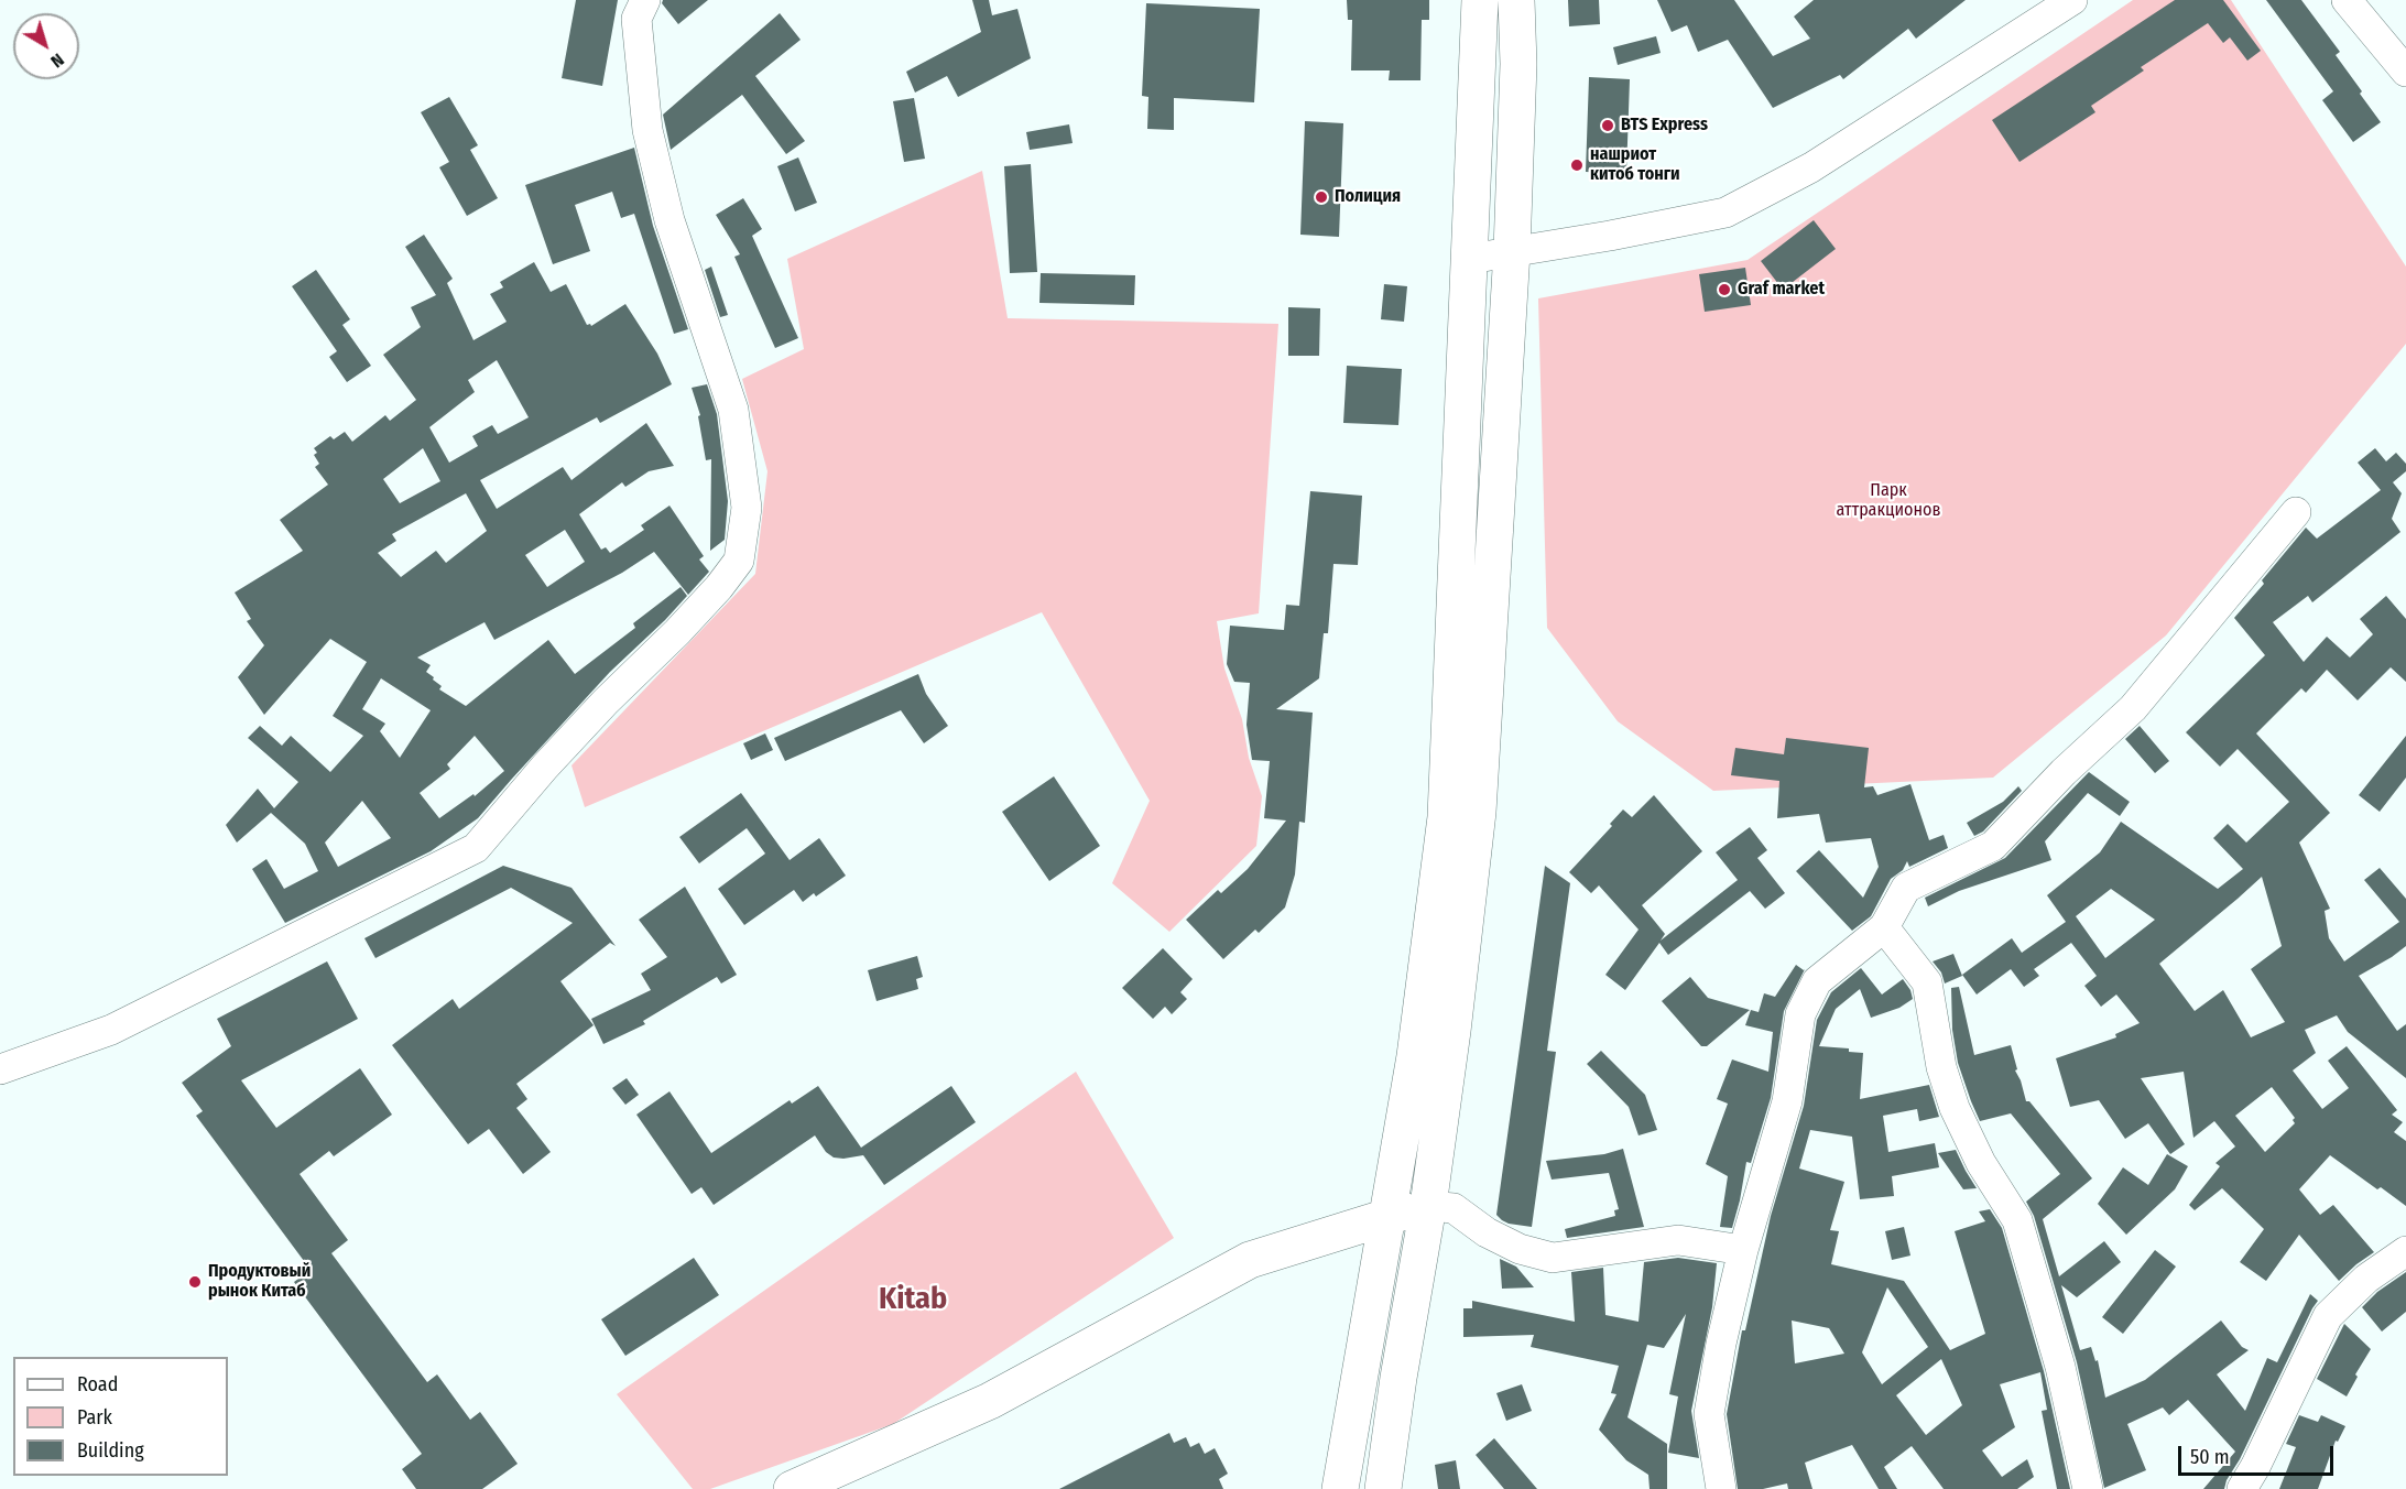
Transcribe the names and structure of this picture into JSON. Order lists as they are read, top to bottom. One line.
{"districts":["Kitab"],"parks":["Парк аттракционов"],"places":["BTS Express","нашриот китоб тонги","Полиция","Graf market","Продуктовый рынок Китаб"],"legend":["Road","Park","Building"],"scale_bar":"50 m","north":"bottom right"}
